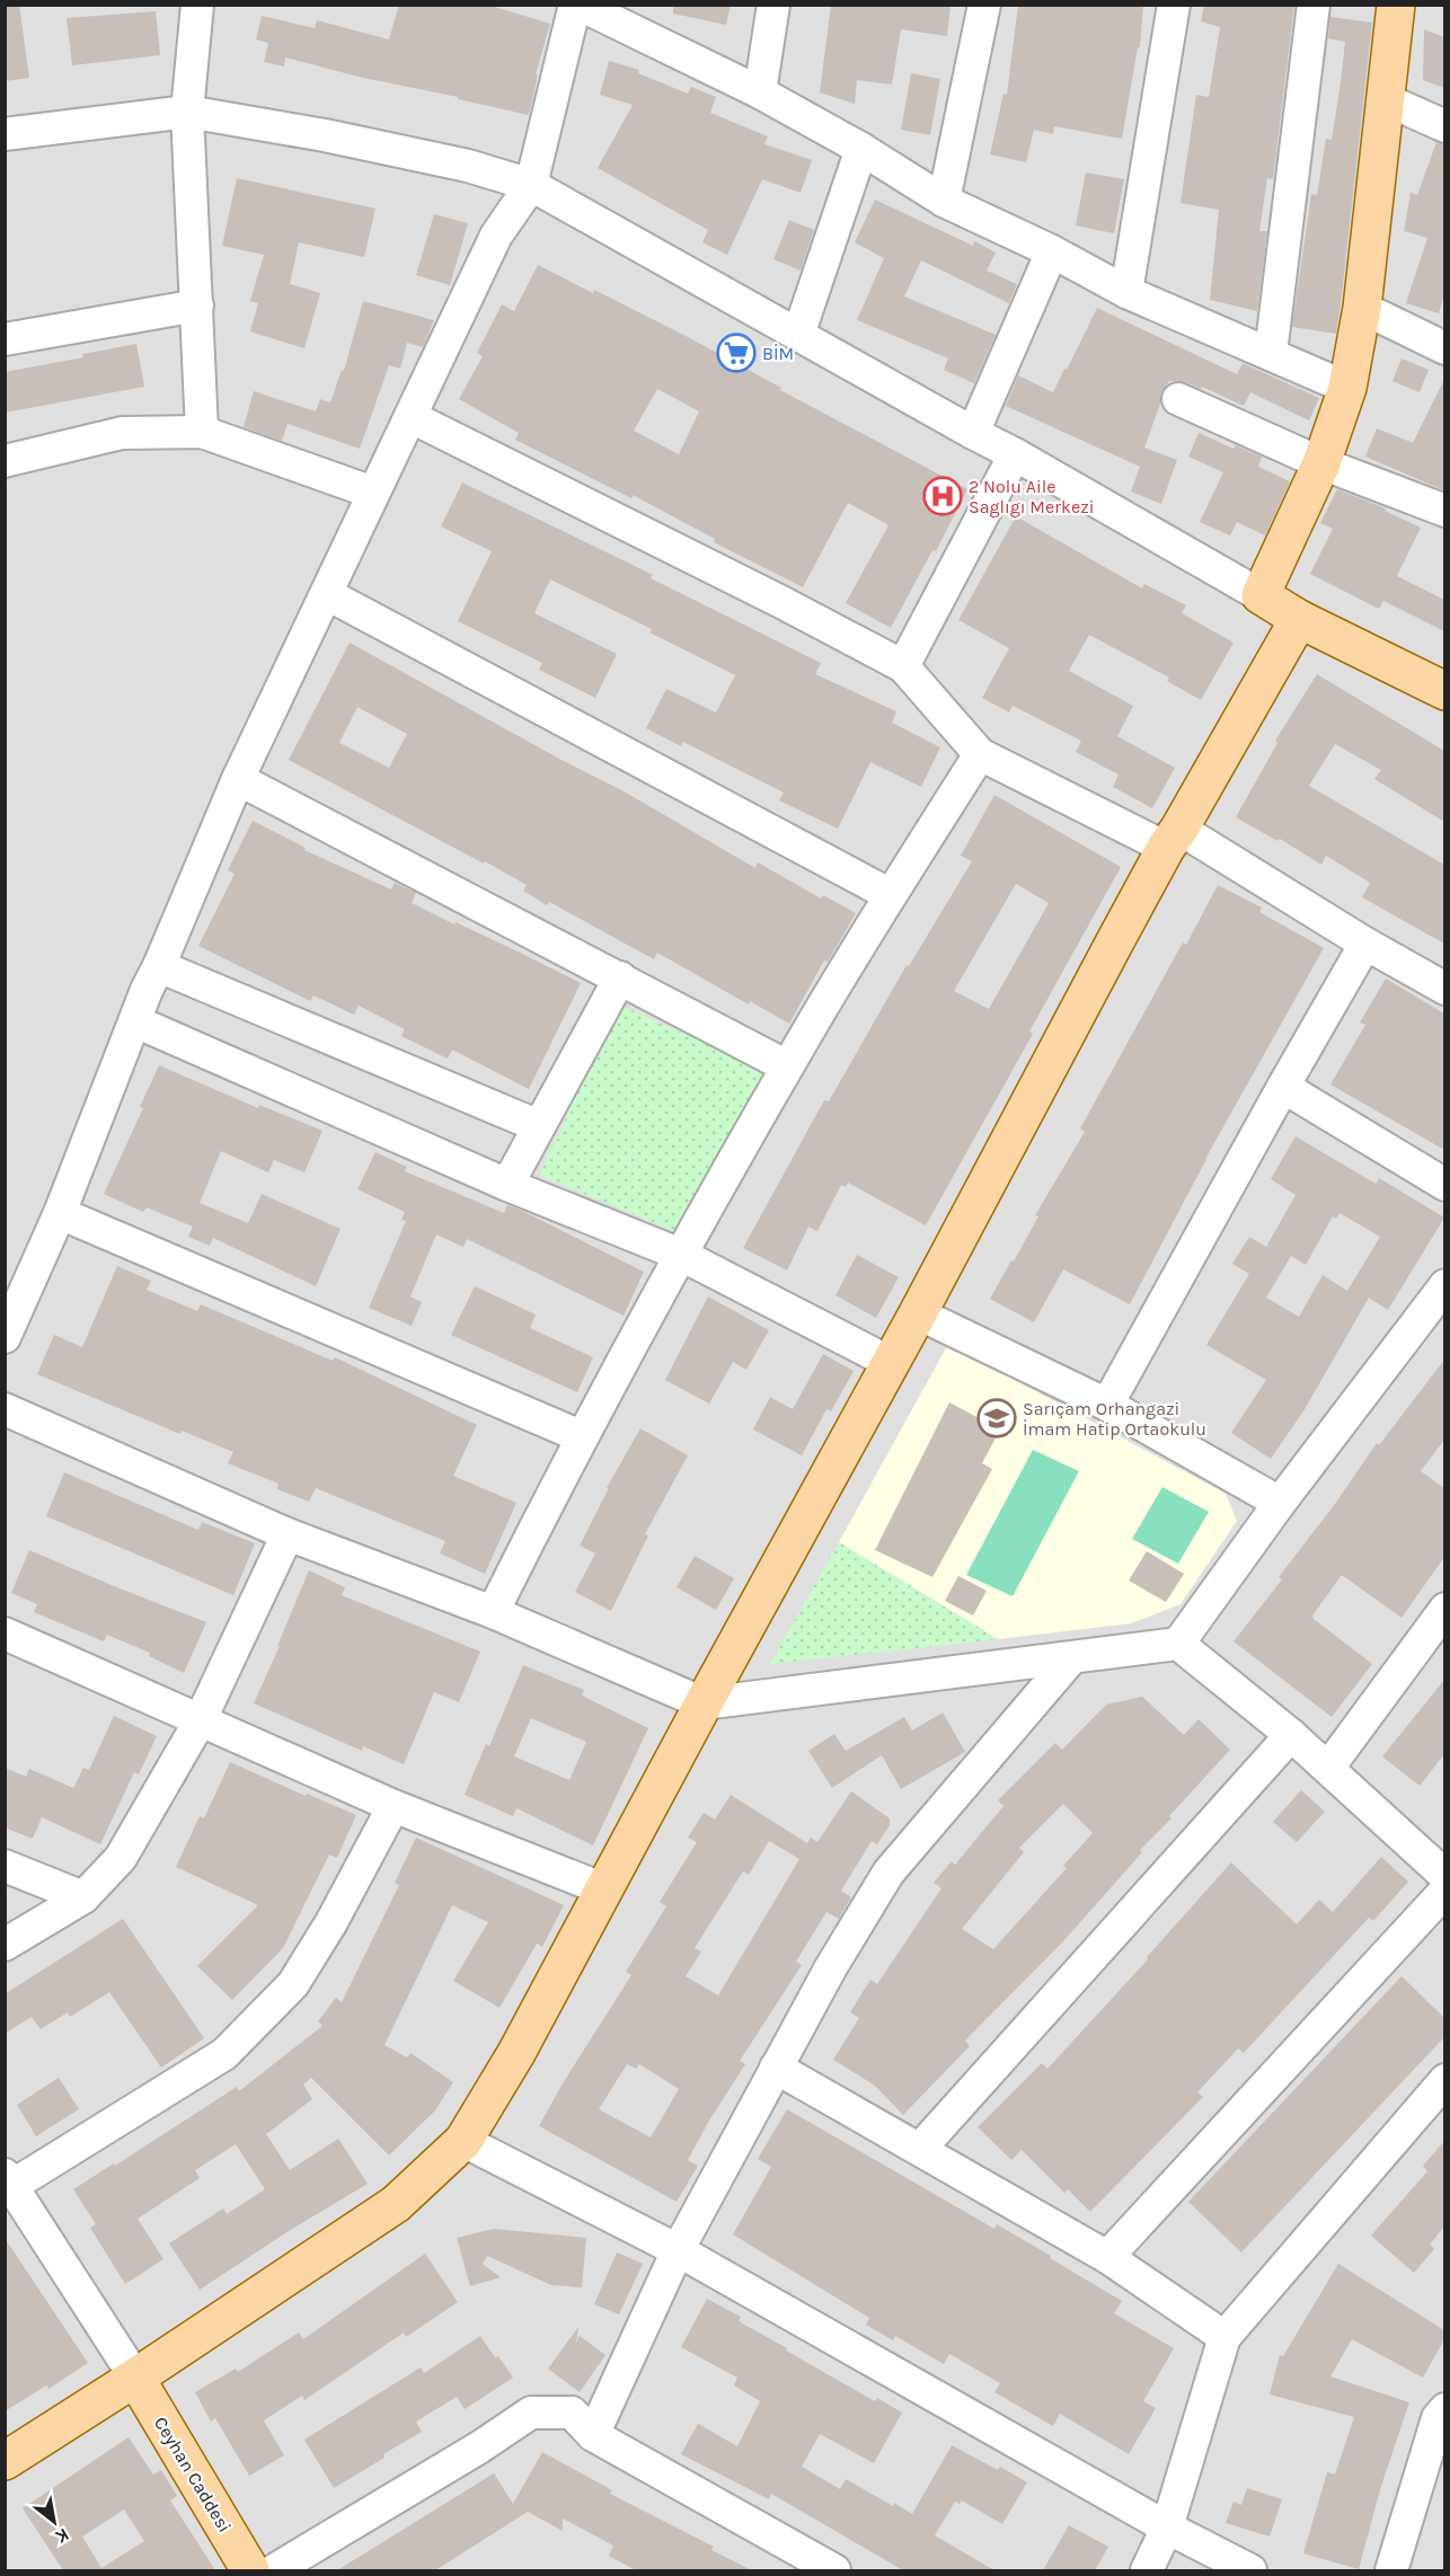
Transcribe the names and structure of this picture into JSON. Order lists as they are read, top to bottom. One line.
{"streets":{"main road":["Ceyhan Caddesi"]},"places":{"supermarket":["BİM"],"hospital":["2 Nolu Aile Saglıgı Merkezi"],"school or university":["Sarıçam Orhangazi İmam Hatip Ortaokulu"]},"north":"bottom right"}
